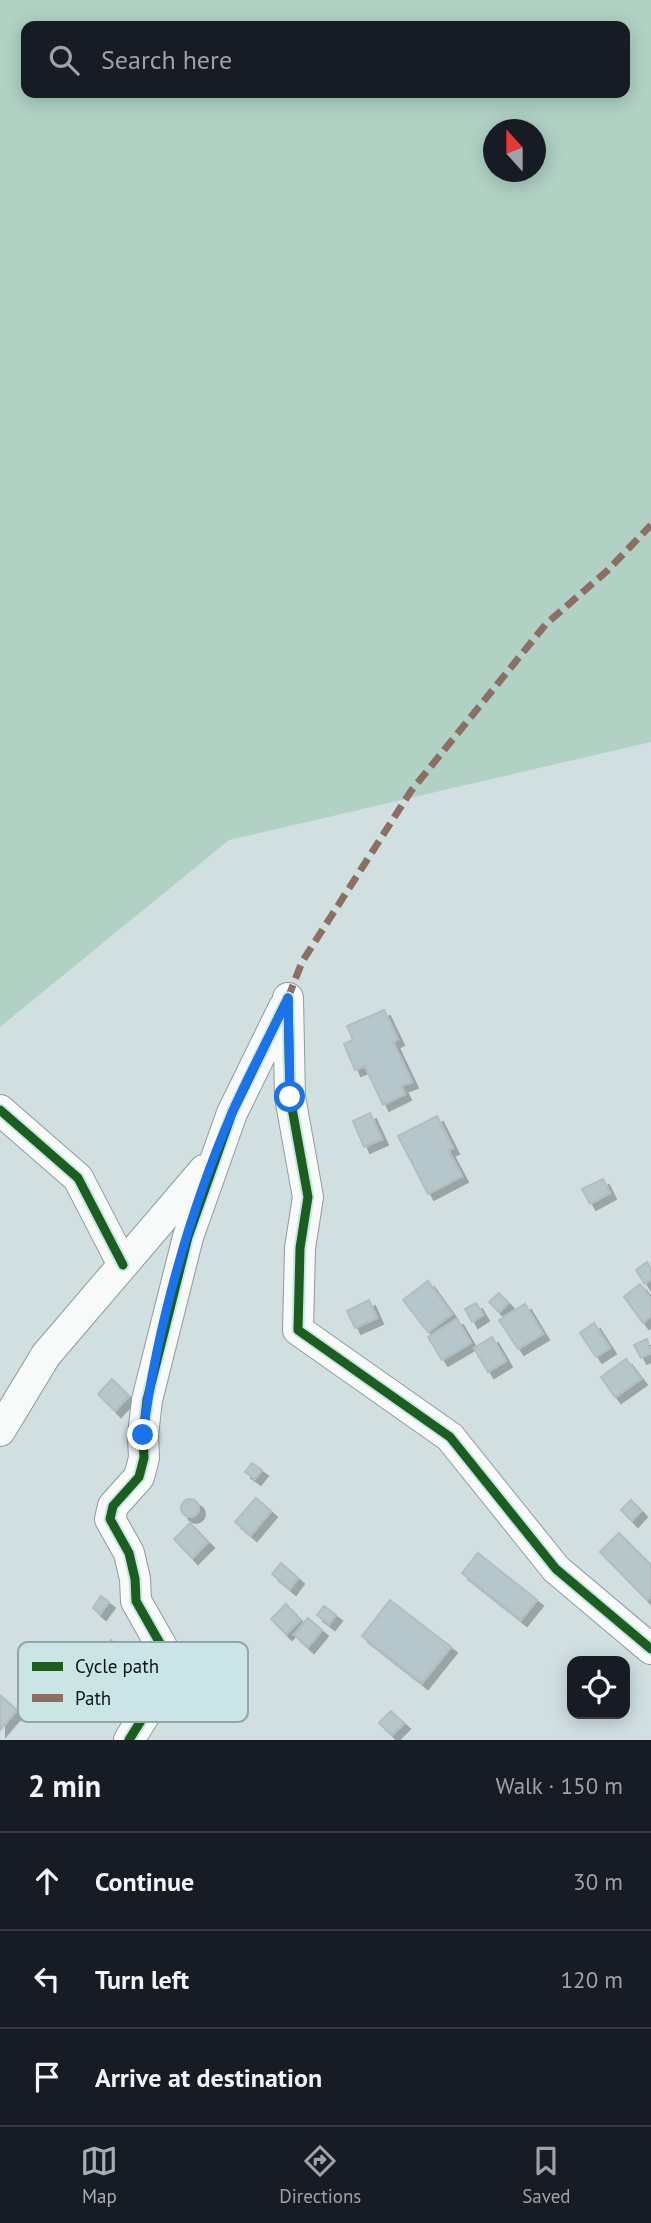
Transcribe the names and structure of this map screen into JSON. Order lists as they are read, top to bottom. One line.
{"legend":["Cycle path","Path"],"north":"top","page":{"search":"Search here","heading":["2 min","Walk · 150 m"],"list":[["Continue","30 m"],["Turn left","120 m"],"Arrive at destination"],"nav":["Map","Directions","Saved"]}}
